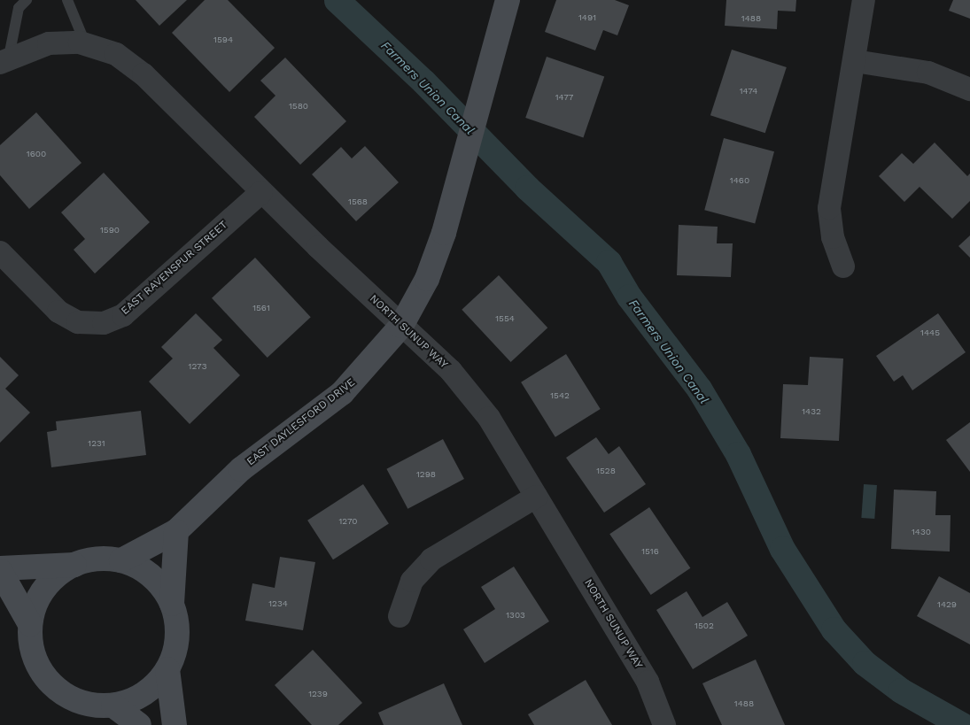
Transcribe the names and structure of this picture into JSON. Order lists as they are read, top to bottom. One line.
{"streets":{"street":["EAST RAVENSPUR STREET","NORTH SUNUP WAY","EAST DAYLESFORD DRIVE"]},"crossings":[["EAST RAVENSPUR STREET","NORTH SUNUP WAY"],["NORTH SUNUP WAY","EAST DAYLESFORD DRIVE"]],"water":["Farmers Union Canal"],"house_numbers":["1491","1488","1594","1474","1477","1580","1600","1460","1568","1590","1561","1554","1445","1273","1542","1432","1231","1528","1298","1270","1430","1516","1234","1429","1303","1502","1239","1488"]}
